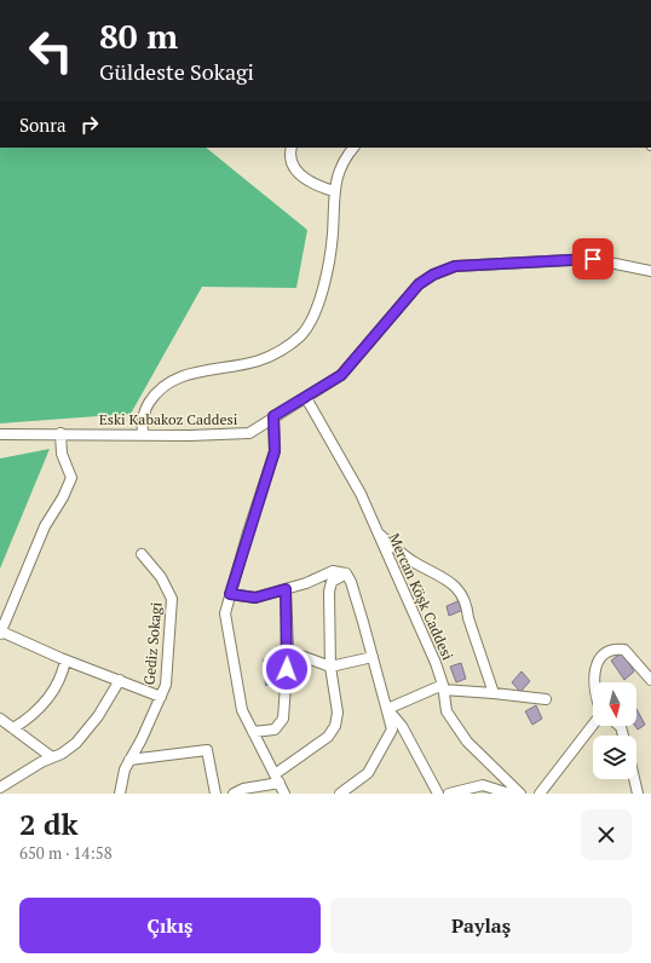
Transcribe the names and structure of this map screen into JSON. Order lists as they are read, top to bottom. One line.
{"streets":{"street":["Eski Kabakoz Caddesi","Mercan Köşk Caddesi","Gediz Sokagi"]},"crossings":[["Eski Kabakoz Caddesi","Mercan Köşk Caddesi"]],"north":"bottom","page":{"turn":["80 m","Güldeste Sokagi"],"then":"Sonra","heading":["2 dk","650 m · 14:58"],"buttons":["Çıkış","Paylaş"]}}
